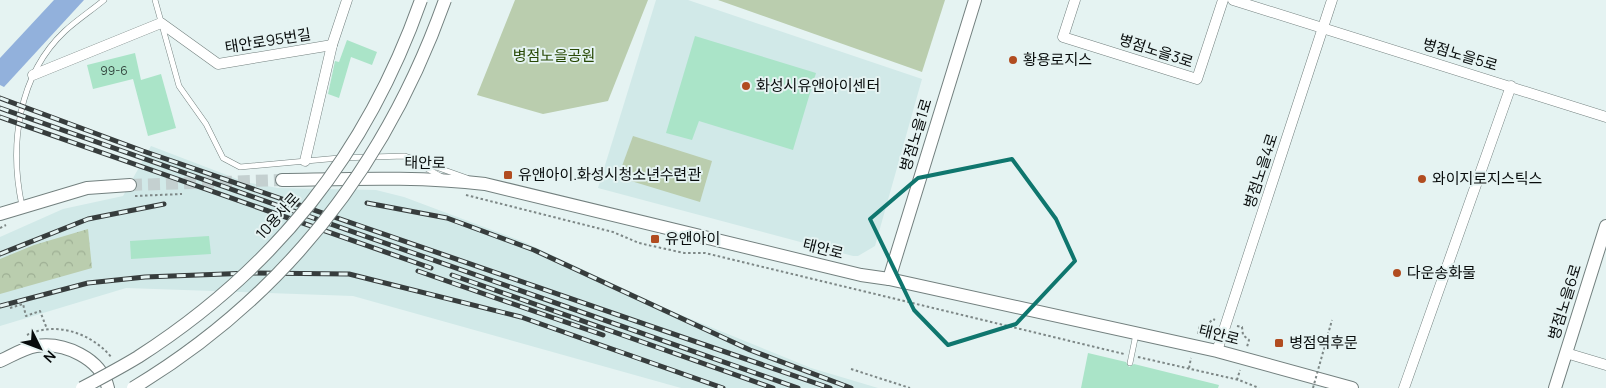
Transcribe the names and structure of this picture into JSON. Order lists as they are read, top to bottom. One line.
{"streets":{"street":["태안로95번길","병점노을3로","병점노을5로","병점노을1로","태안로","병점노을4로","10용사로","병점노을6로"]},"crossings":[["병점노을5로","병점노을4로"],["병점노을1로","태안로"],["태안로","병점노을4로"]],"parks":["병점노을공원"],"places":{"other":["황용로지스","화성시유앤아이센터","와이지로지스틱스","다운송화물"],"transit":["유앤아이.화성시청소년수련관","유앤아이","병점역후문"]},"house_numbers":["99-6"],"north":"bottom right"}
